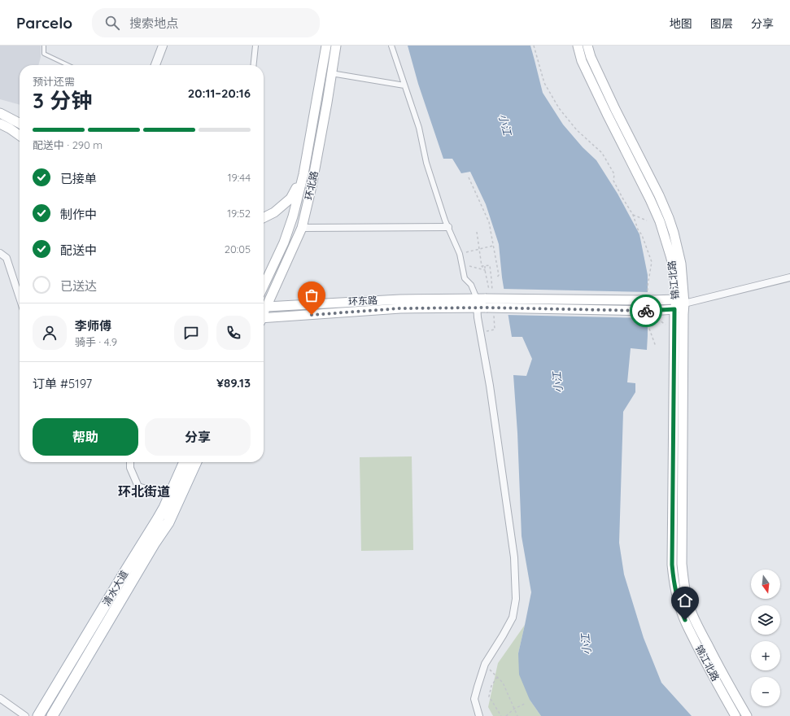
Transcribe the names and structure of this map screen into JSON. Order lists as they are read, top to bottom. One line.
{"streets":{"main road":["环北路","锦江北路","环东路","清水大道"]},"crossings":[["锦江北路","环东路"]],"districts":["环北街道"],"water":["小江"],"north":"bottom","page":{"header":"Parcelo","search":"搜索地点","nav":["地图","图层","分享"],"heading":["3 分钟","预计还需","20:11–20:16"],"panel":["李师傅","骑手 · 4.9","订单 #5197","¥89.13"],"bar":"配送中 · 290 m","list":[["已接单","19:44"],["制作中","19:52"],["配送中","20:05"],"已送达"],"buttons":["帮助","分享"],"map_buttons":["+","−"]}}
